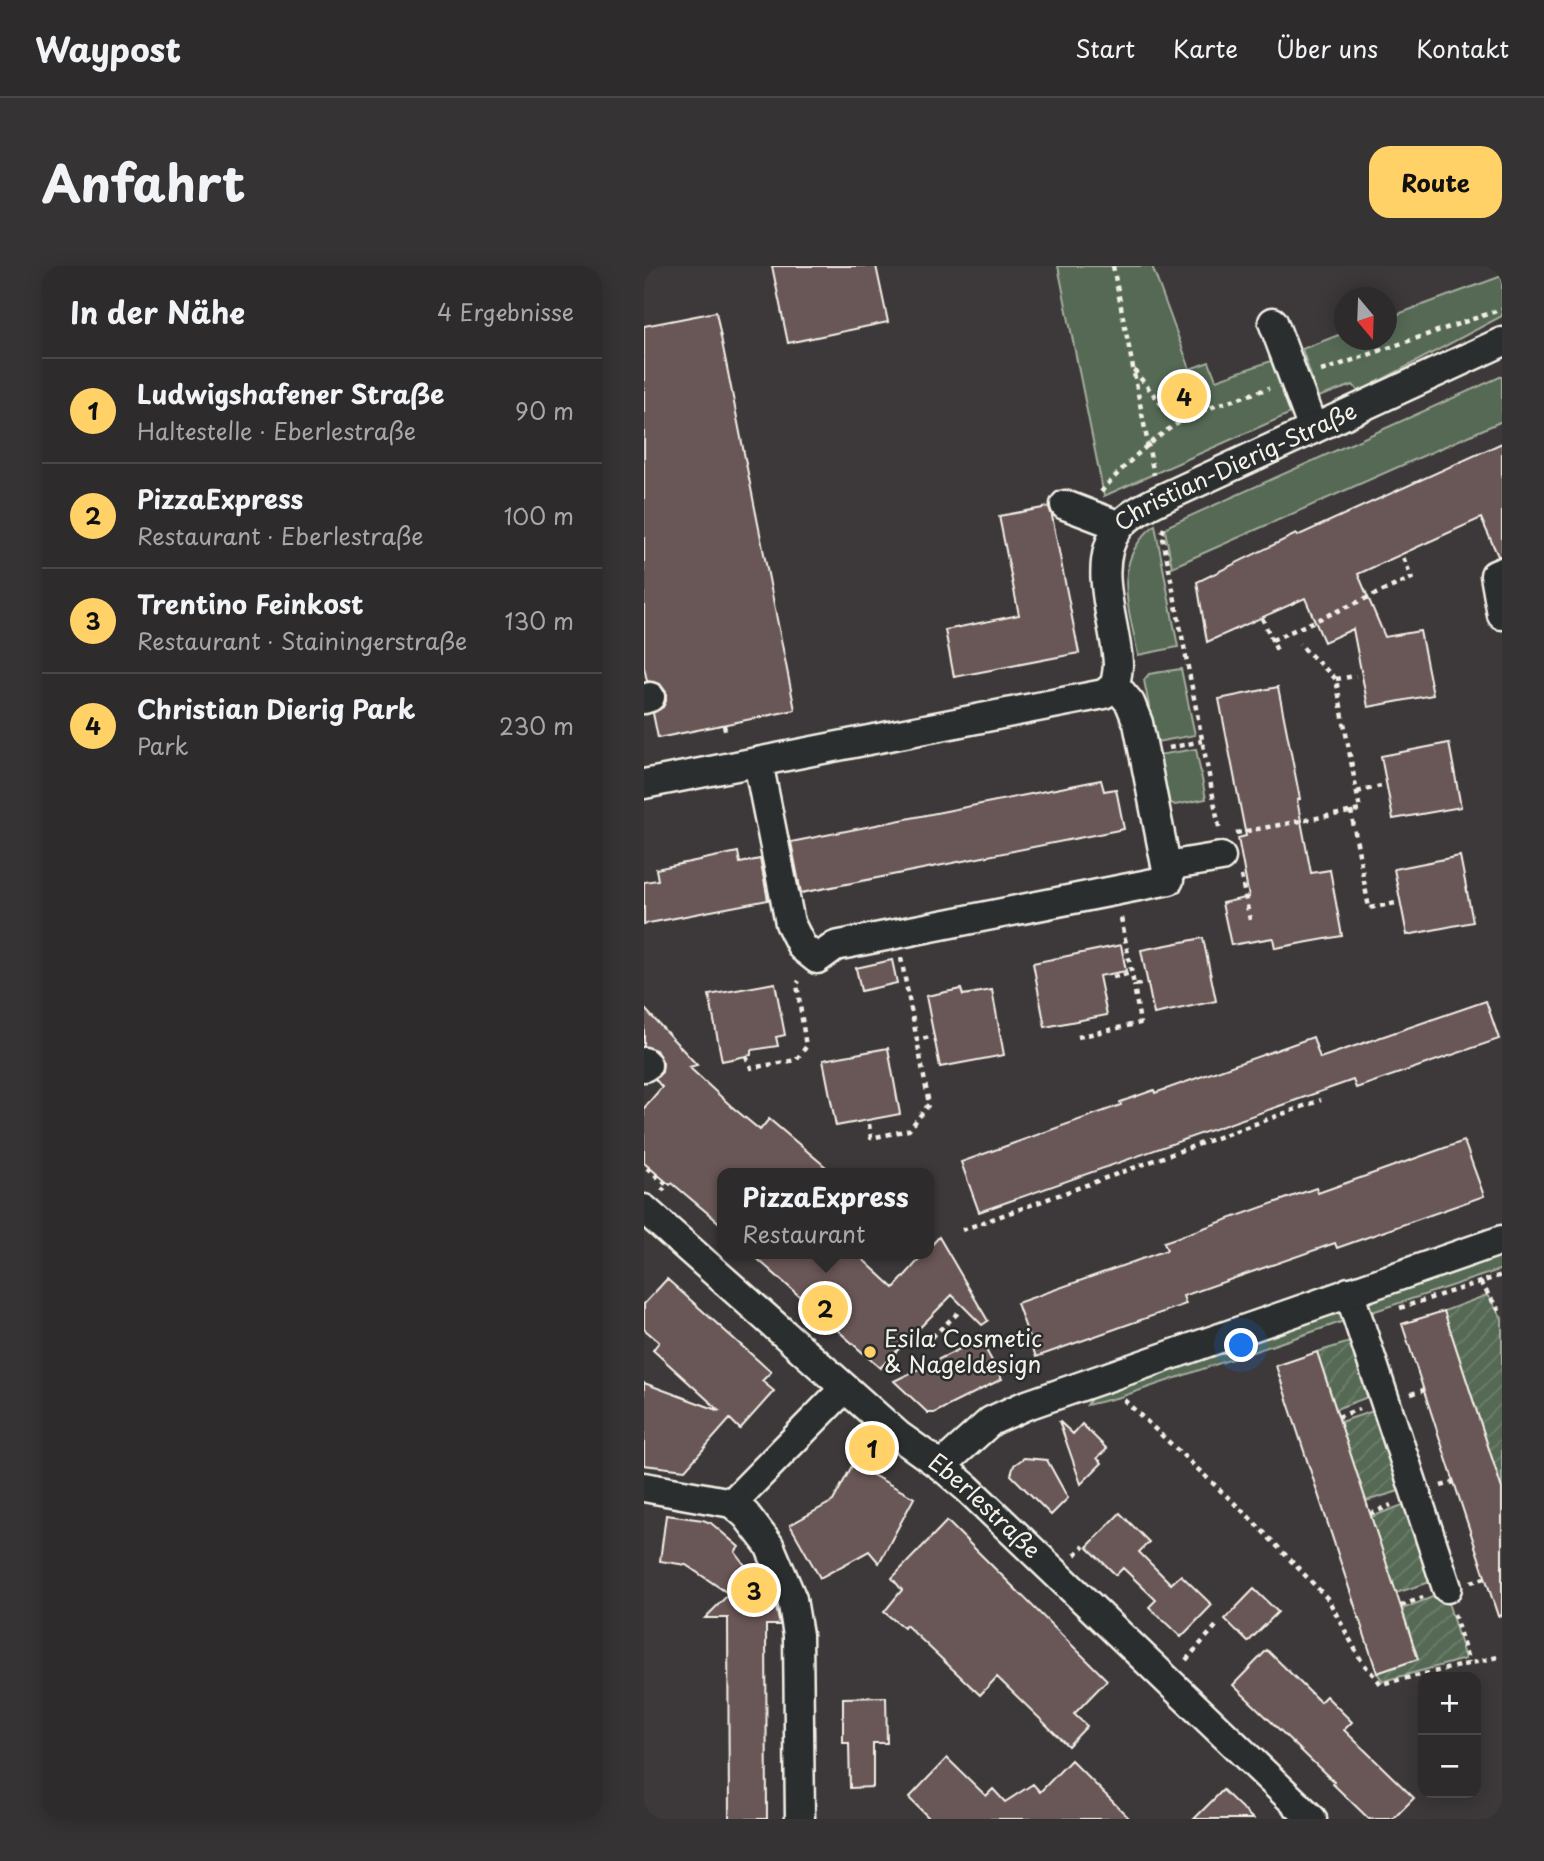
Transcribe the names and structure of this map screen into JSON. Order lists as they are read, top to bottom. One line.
{"streets":{"street":["Christian-Dierig-Straße","Eberlestraße"]},"places":["Esila Cosmetic & Nageldesign"],"north":"bottom","page":{"header":"Waypost","nav":["Start","Karte","Über uns","Kontakt"],"title":"Anfahrt","buttons":"Route","heading":["In der Nähe","4 Ergebnisse"],"list":[{"mark":"1","name":"Ludwigshafener Straße","note":"Haltestelle · Eberlestraße","value":"90 m"},{"mark":"2","name":"PizzaExpress","note":"Restaurant · Eberlestraße","value":"100 m"},{"mark":"3","name":"Trentino Feinkost","note":"Restaurant · Stainingerstraße","value":"130 m"},{"mark":"4","name":"Christian Dierig Park","note":"Park","value":"230 m"}],"pins":["4","2","1","3"],"popup":["PizzaExpress","Restaurant"],"map_buttons":["+","−"]}}
